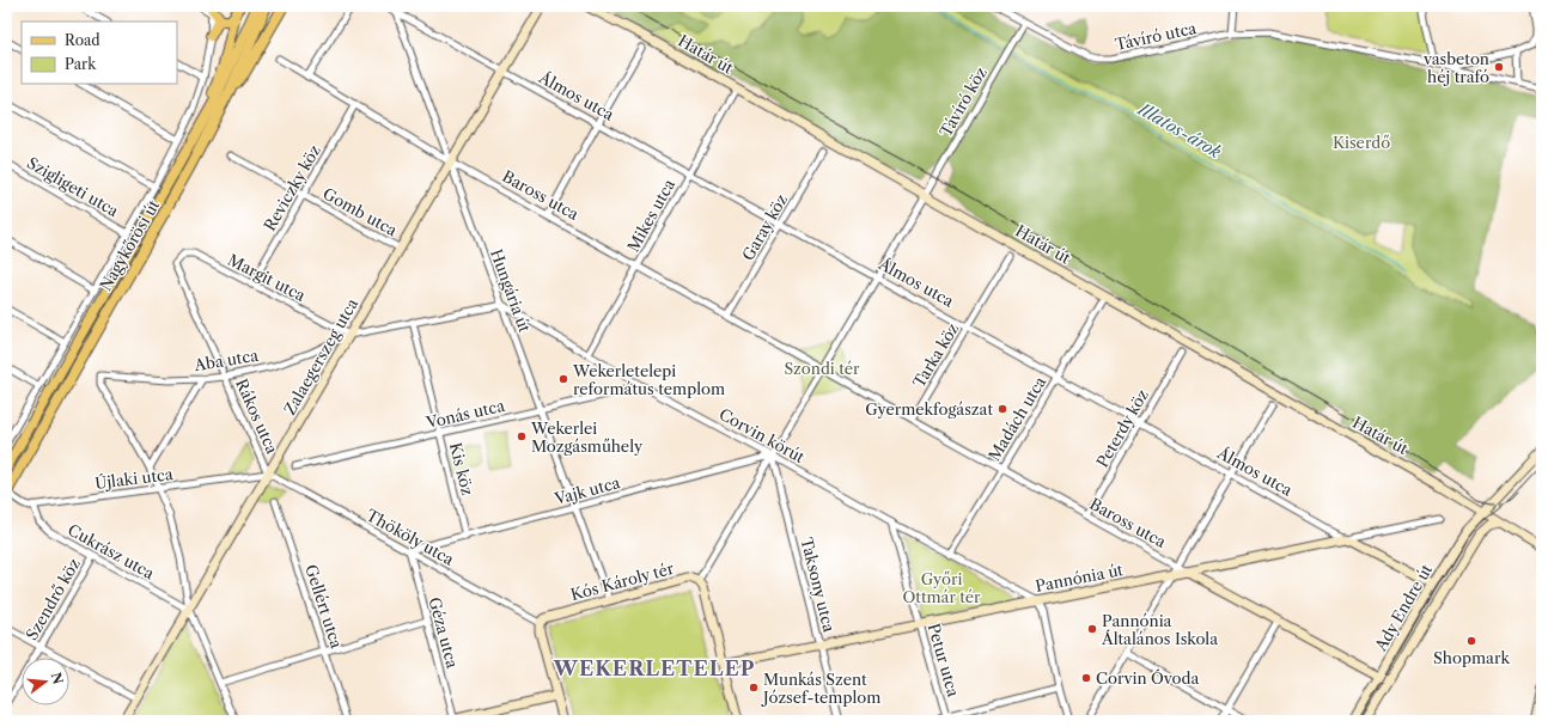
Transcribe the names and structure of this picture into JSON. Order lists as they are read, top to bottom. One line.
{"streets":{"main road":["Nagykőrösi út"],"street":["Távíró utca","Határ út","Álmos utca","Távíró köz","Szigligeti utca","Reviczky köz","Baross utca","Gomb utca","Mikes utca","Garay köz","Margit utca","Hungária út","Tarka köz","Zalaegerszeg utca","Aba utca","Vonás utca","Rákos utca","Madách utca","Peterdy köz","Corvin körút","Kis köz","Újlaki utca","Vajk utca","Thököly utca","Cukrász utca","Pannónia út","Kós Károly tér","Taksony utca","Szendrő köz","Gellért utca","Ady Endre út","Géza utca","Petur utca"]},"crossings":[["Távíró utca","Távíró köz"],["Határ út","Távíró köz"],["Határ út","Mikes utca"],["Határ út","Madách utca"],["Határ út","Ady Endre út"],["Álmos utca","Távíró köz"],["Álmos utca","Mikes utca"],["Álmos utca","Garay köz"],["Álmos utca","Hungária út"],["Álmos utca","Tarka köz"],["Álmos utca","Zalaegerszeg utca"],["Álmos utca","Madách utca"],["Álmos utca","Peterdy köz"],["Álmos utca","Pannónia út"],["Álmos utca","Ady Endre út"],["Távíró köz","Baross utca"],["Szigligeti utca","Nagykőrösi út"],["Reviczky köz","Baross utca"],["Reviczky köz","Gomb utca"],["Reviczky köz","Margit utca"],["Baross utca","Mikes utca"],["Baross utca","Garay köz"],["Baross utca","Hungária út"],["Baross utca","Tarka köz"],["Baross utca","Zalaegerszeg utca"],["Baross utca","Madách utca"],["Baross utca","Peterdy köz"],["Baross utca","Pannónia út"],["Gomb utca","Zalaegerszeg utca"],["Mikes utca","Corvin körút"],["Nagykőrösi út","Újlaki utca"],["Margit utca","Zalaegerszeg utca"],["Margit utca","Aba utca"],["Margit utca","Rákos utca"],["Hungária út","Zalaegerszeg utca"],["Hungária út","Vonás utca"],["Hungária út","Corvin körút"],["Hungária út","Vajk utca"],["Zalaegerszeg utca","Aba utca"],["Zalaegerszeg utca","Rákos utca"],["Zalaegerszeg utca","Újlaki utca"],["Zalaegerszeg utca","Thököly utca"],["Zalaegerszeg utca","Cukrász utca"],["Aba utca","Rákos utca"],["Vonás utca","Corvin körút"],["Vonás utca","Kis köz"],["Rákos utca","Újlaki utca"],["Rákos utca","Thököly utca"],["Madách utca","Corvin körút"],["Corvin körút","Vajk utca"],["Corvin körút","Pannónia út"],["Corvin körút","Taksony utca"],["Corvin körút","Petur utca"],["Kis köz","Vajk utca"],["Újlaki utca","Thököly utca"],["Újlaki utca","Cukrász utca"],["Vajk utca","Thököly utca"],["Vajk utca","Taksony utca"],["Vajk utca","Géza utca"],["Thököly utca","Kós Károly tér"],["Thököly utca","Géza utca"],["Cukrász utca","Szendrő köz"],["Pannónia út","Kós Károly tér"],["Pannónia út","Taksony utca"],["Pannónia út","Petur utca"]],"districts":["WEKERLETELEP"],"water":["Illatos-árok"],"parks":["Kiserdő","Szondi tér","Győri Ottmár tér"],"places":["vasbeton héj trafó","Wekerletelepi református templom","Gyermekfogászat","Wekerlei Mozgásműhely","Pannónia Általános Iskola","Shopmark","Corvin Óvoda","Munkás Szent József-templom"],"legend":["Road","Park"],"north":"right"}
